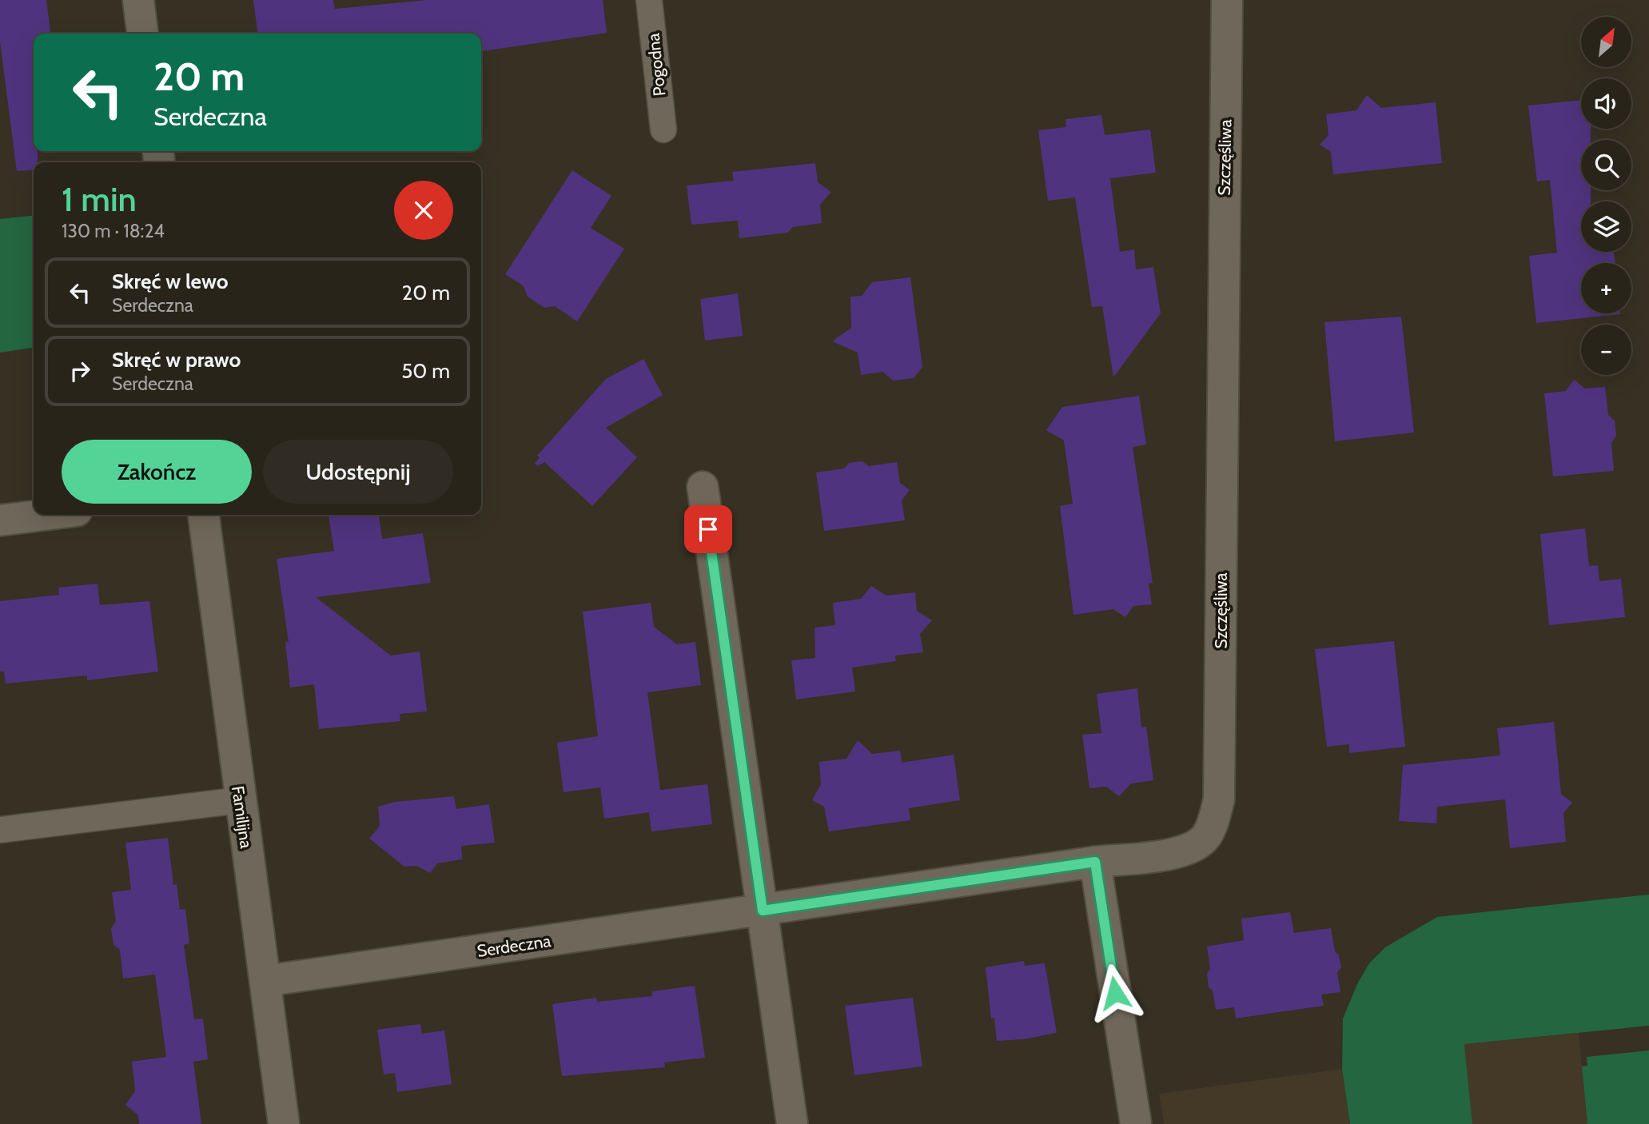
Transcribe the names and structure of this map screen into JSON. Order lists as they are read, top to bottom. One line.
{"streets":{"street":["Szczęśliwa","Familijna","Serdeczna"],"lane":["Pogodna"]},"crossings":[["Szczęśliwa","Serdeczna"],["Familijna","Serdeczna"]],"north":"top right","page":{"map_buttons":["+","−"],"turn":["20 m","Serdeczna"],"heading":["1 min","130 m · 18:24"],"list":[{"name":"Skręć w lewo","note":"Serdeczna","value":"20 m"},{"name":"Skręć w prawo","note":"Serdeczna","value":"50 m"}],"buttons":["Zakończ","Udostępnij"]}}
